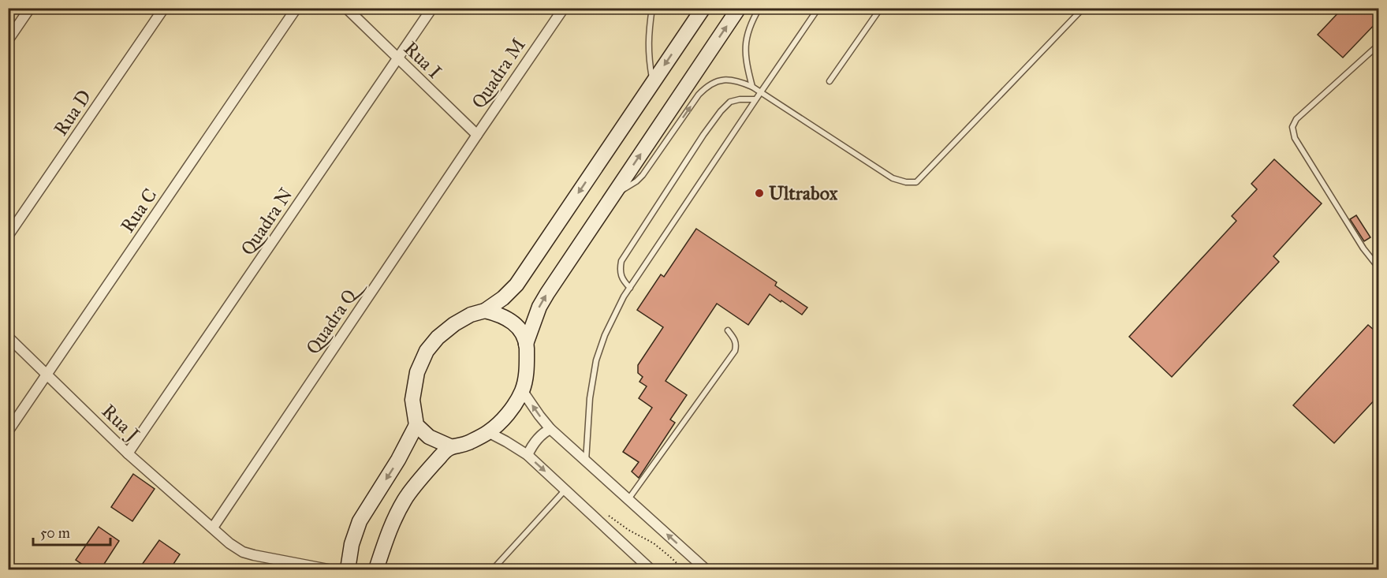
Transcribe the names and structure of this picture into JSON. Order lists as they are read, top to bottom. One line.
{"streets":{"street":["Rua I","Quadra M","Rua D","Rua C","Quadra N","Quadra Q","Rua J"]},"crossings":[["Rua I","Quadra M"],["Rua I","Quadra N"],["Rua I","Quadra Q"],["Quadra M","Quadra Q"],["Rua C","Rua J"],["Quadra N","Rua J"],["Quadra Q","Rua J"]],"places":["Ultrabox"],"scale_bar":"50 m"}
